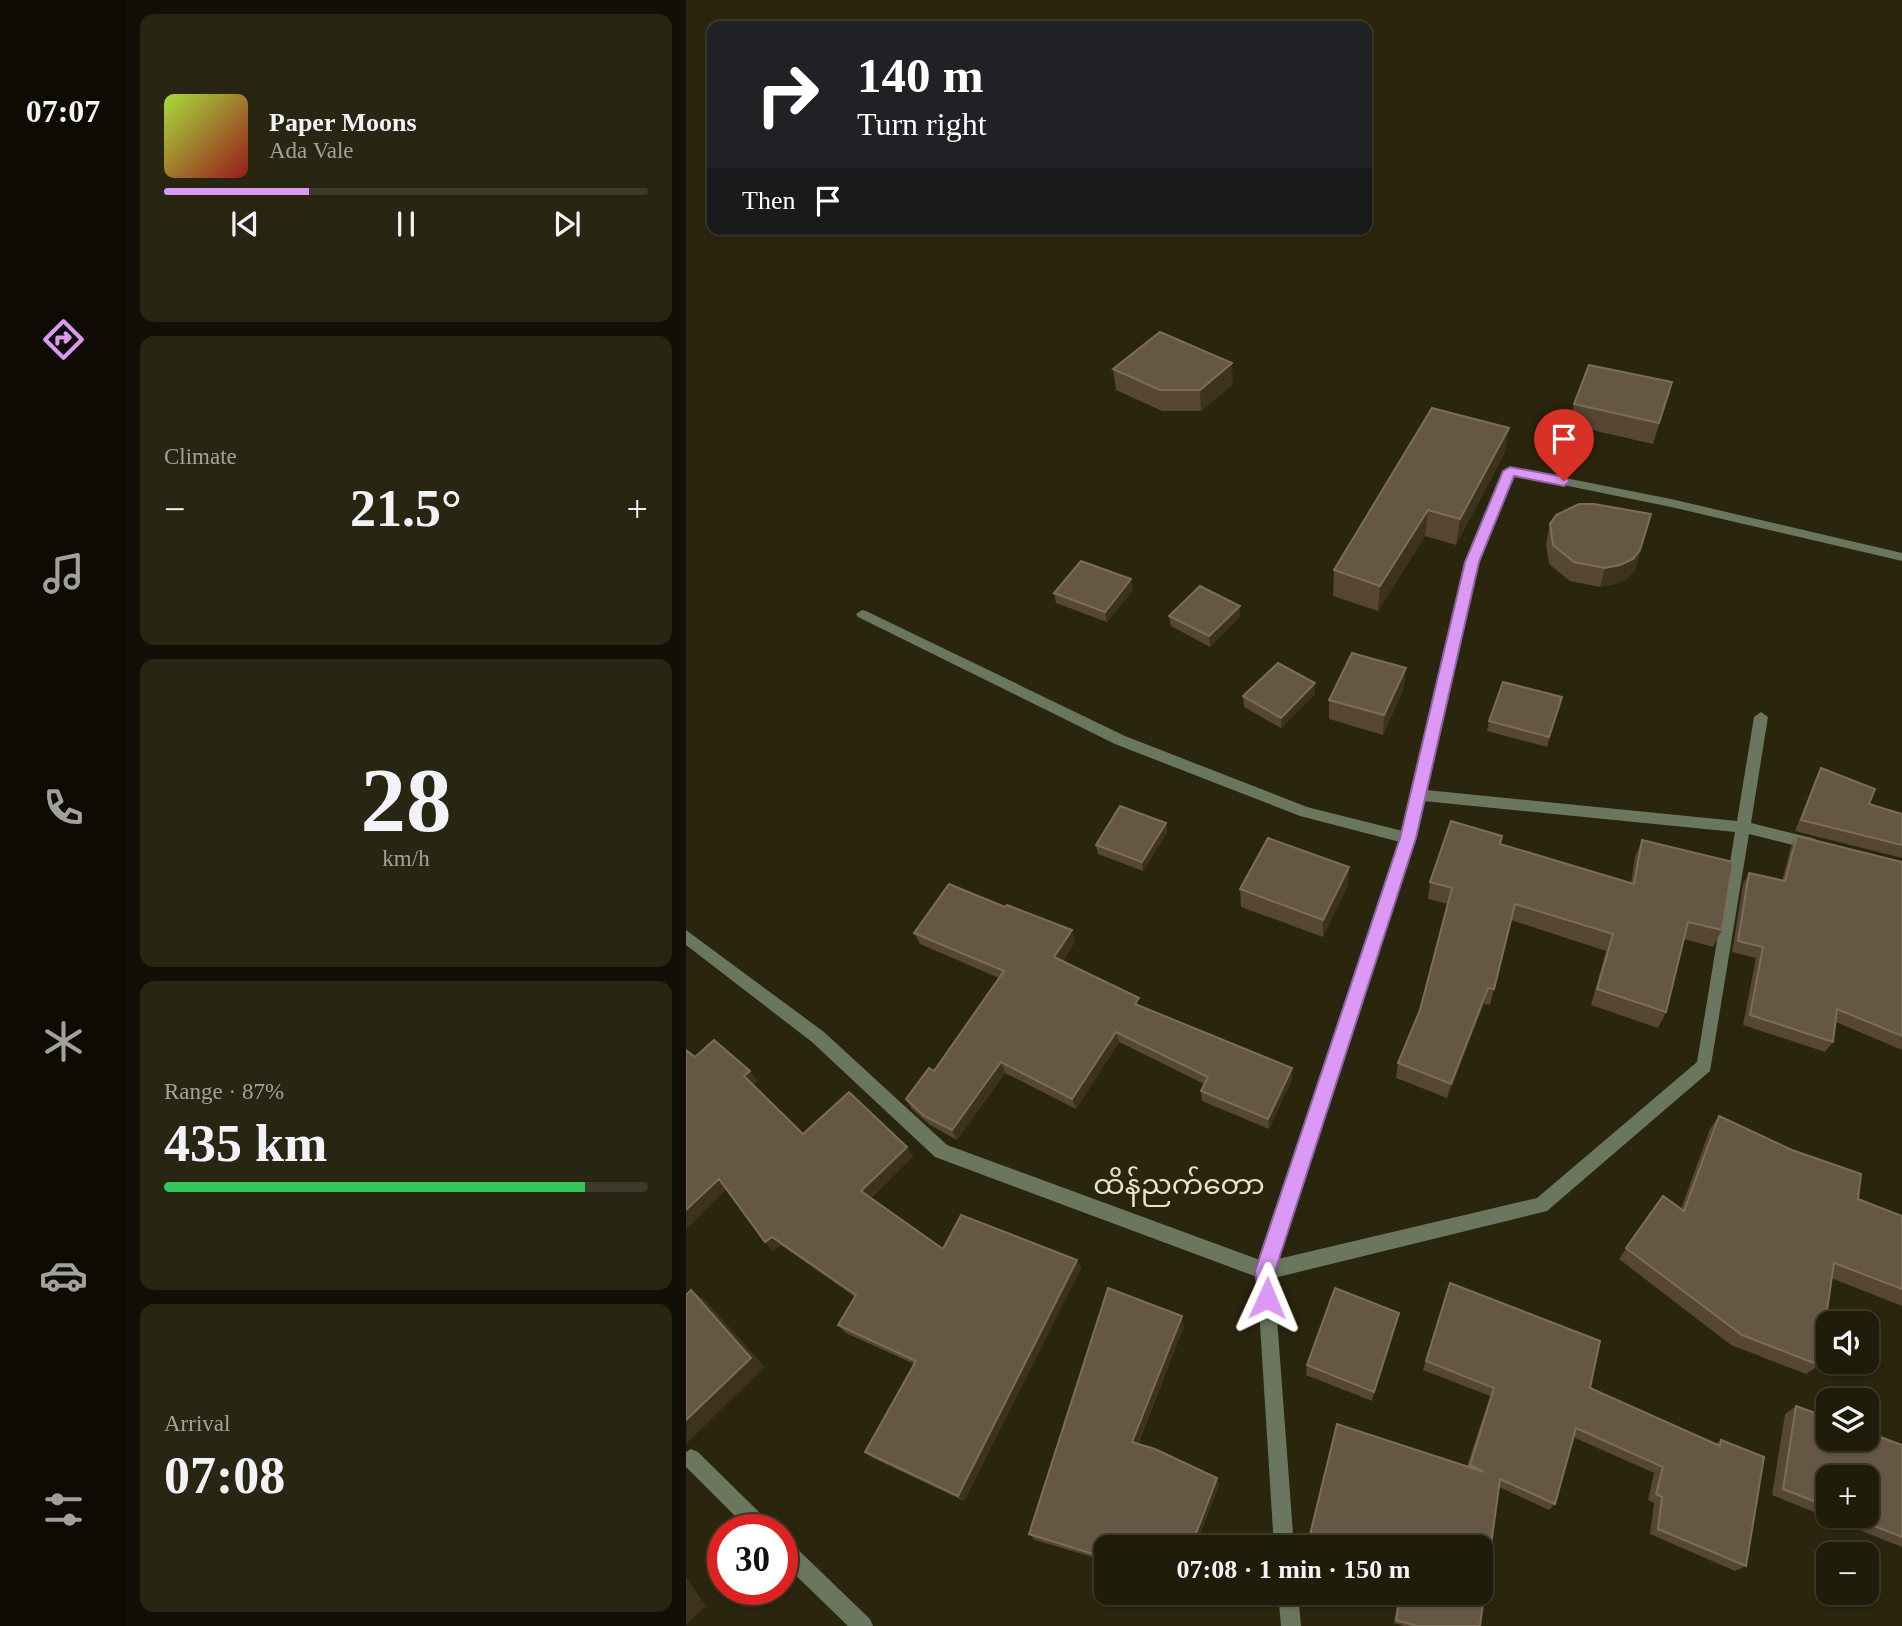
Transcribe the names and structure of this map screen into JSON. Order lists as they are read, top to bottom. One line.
{"districts":["ထိန်ညက်တော"],"page":{"tabs":"07:07","turn":["140 m","Turn right"],"song":["Paper Moons","Ada Vale"],"then":"Then","tile":["Climate",["28","km/h"],["Range · 87%","435 km"],["Arrival","07:08"]],"heat":["−","21.5°","+"],"map_buttons":["+","−"],"limit":"30","trip":"07:08 · 1 min · 150 m"}}
